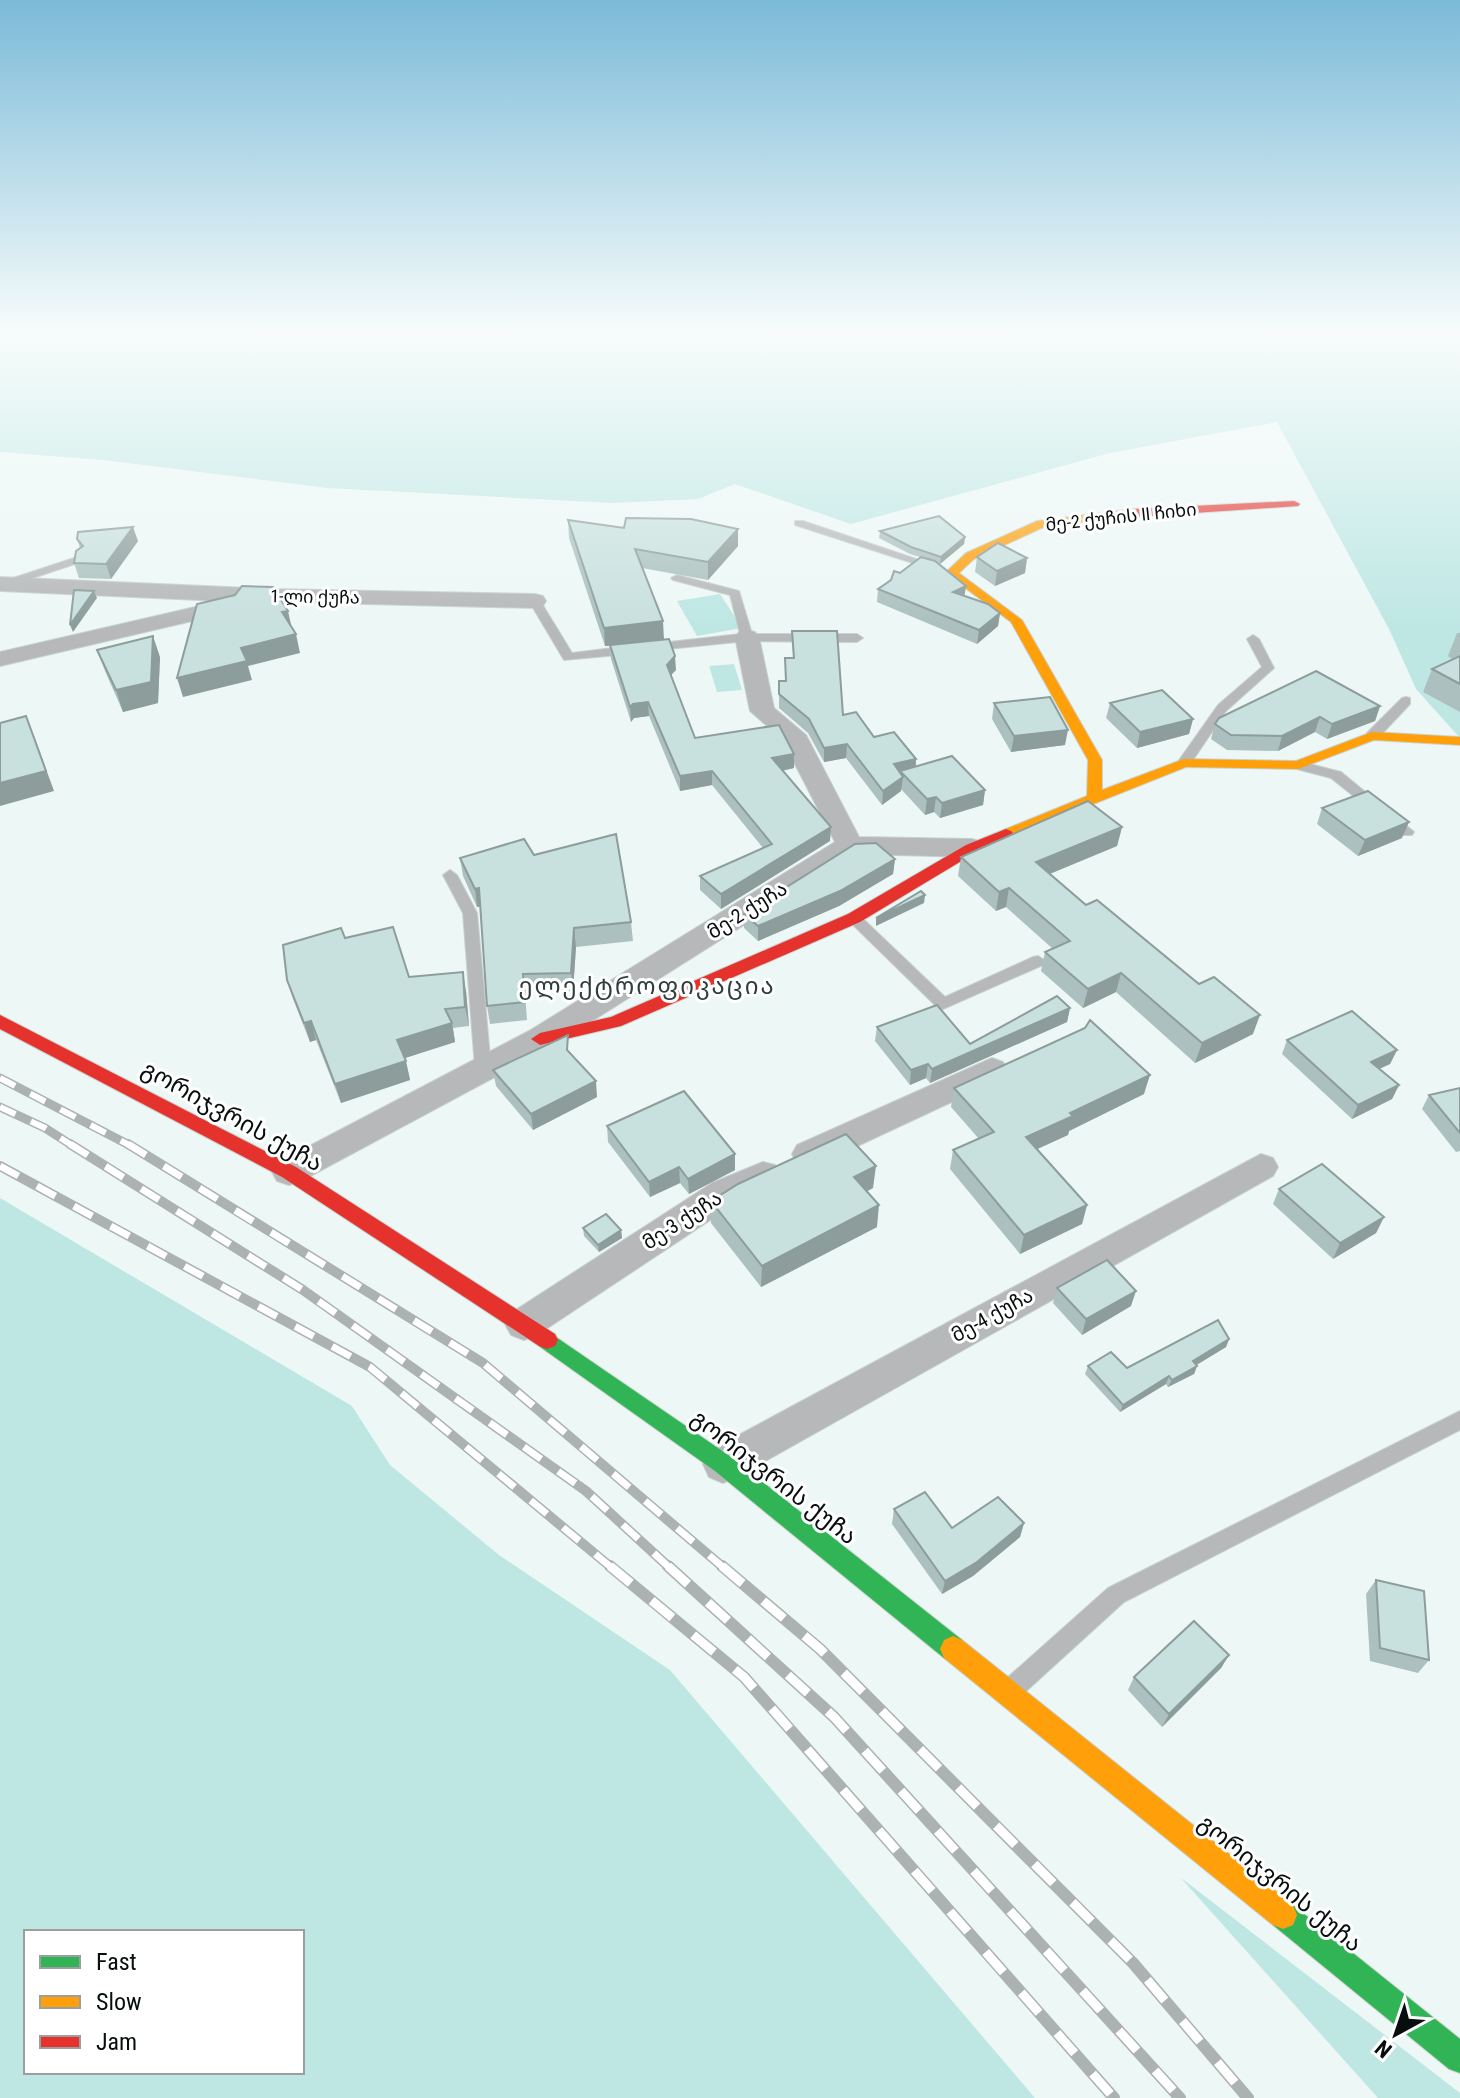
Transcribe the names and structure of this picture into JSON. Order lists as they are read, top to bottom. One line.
{"streets":{"street":["მე-2 ქუჩის II ჩიხი","1-ლი ქუჩა","მე-2 ქუჩა","გორიჯვრის ქუჩა","მე-3 ქუჩა","მე-4 ქუჩა"]},"crossings":[["მე-2 ქუჩა","გორიჯვრის ქუჩა"],["გორიჯვრის ქუჩა","მე-3 ქუჩა"],["გორიჯვრის ქუჩა","მე-4 ქუჩა"]],"districts":["ელექტროფიკაცია"],"legend":["Fast","Slow","Jam"],"north":"bottom left"}
